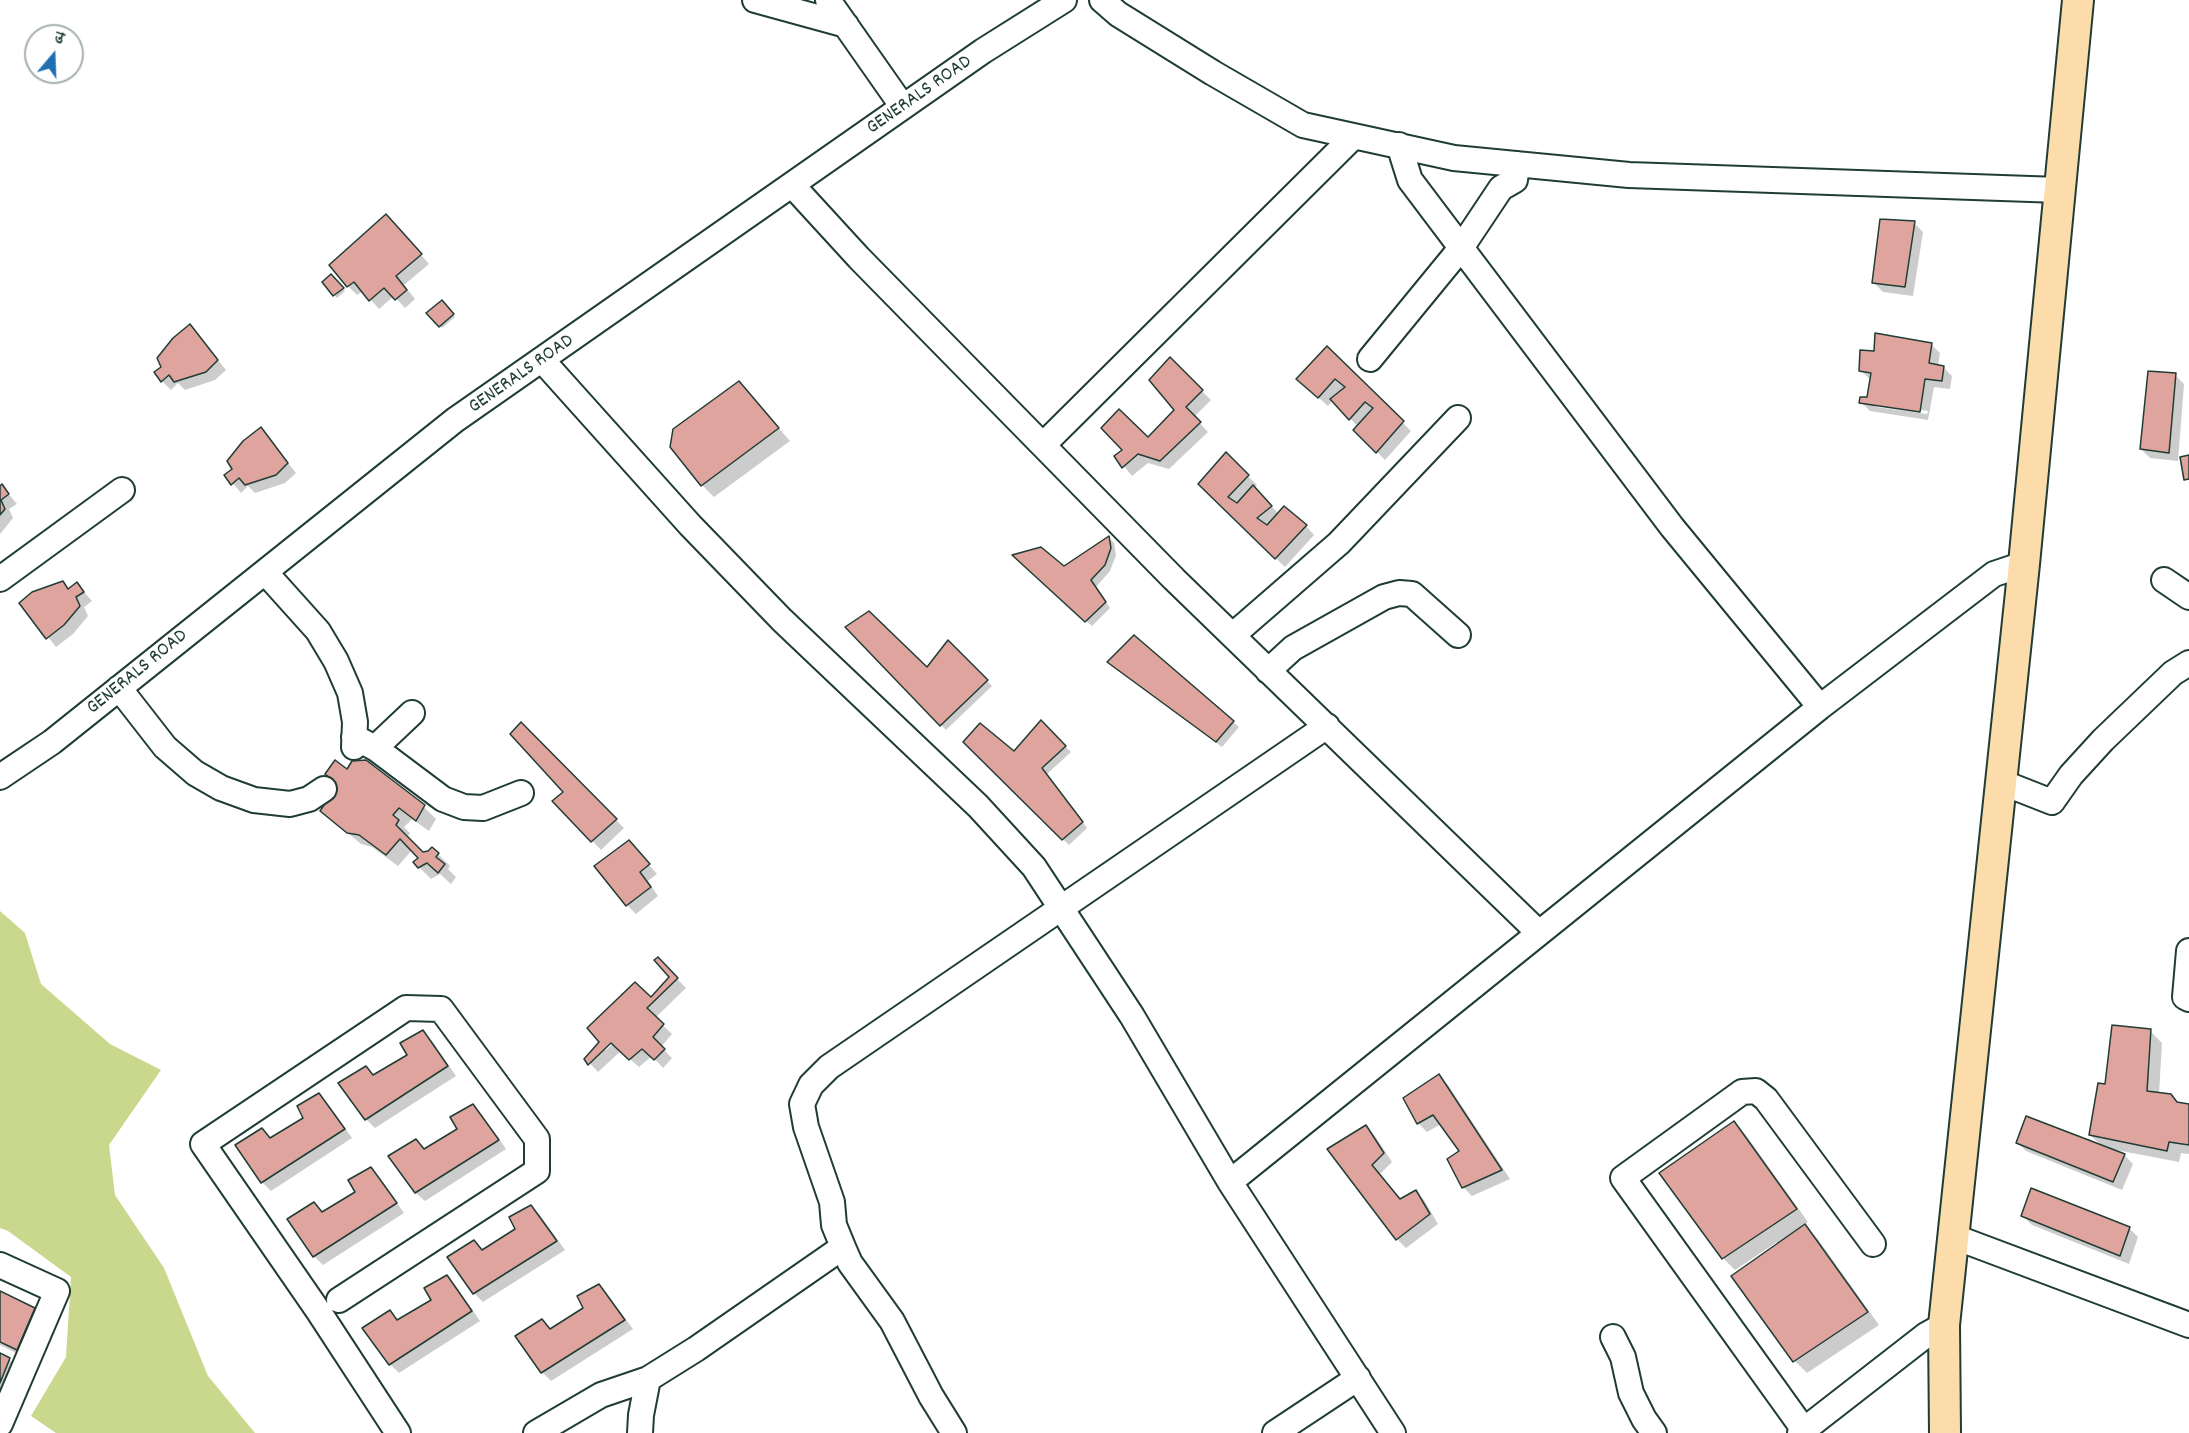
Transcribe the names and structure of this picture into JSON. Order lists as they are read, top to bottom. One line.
{"streets":{"street":["GENERALS ROAD"]},"north":"top"}
